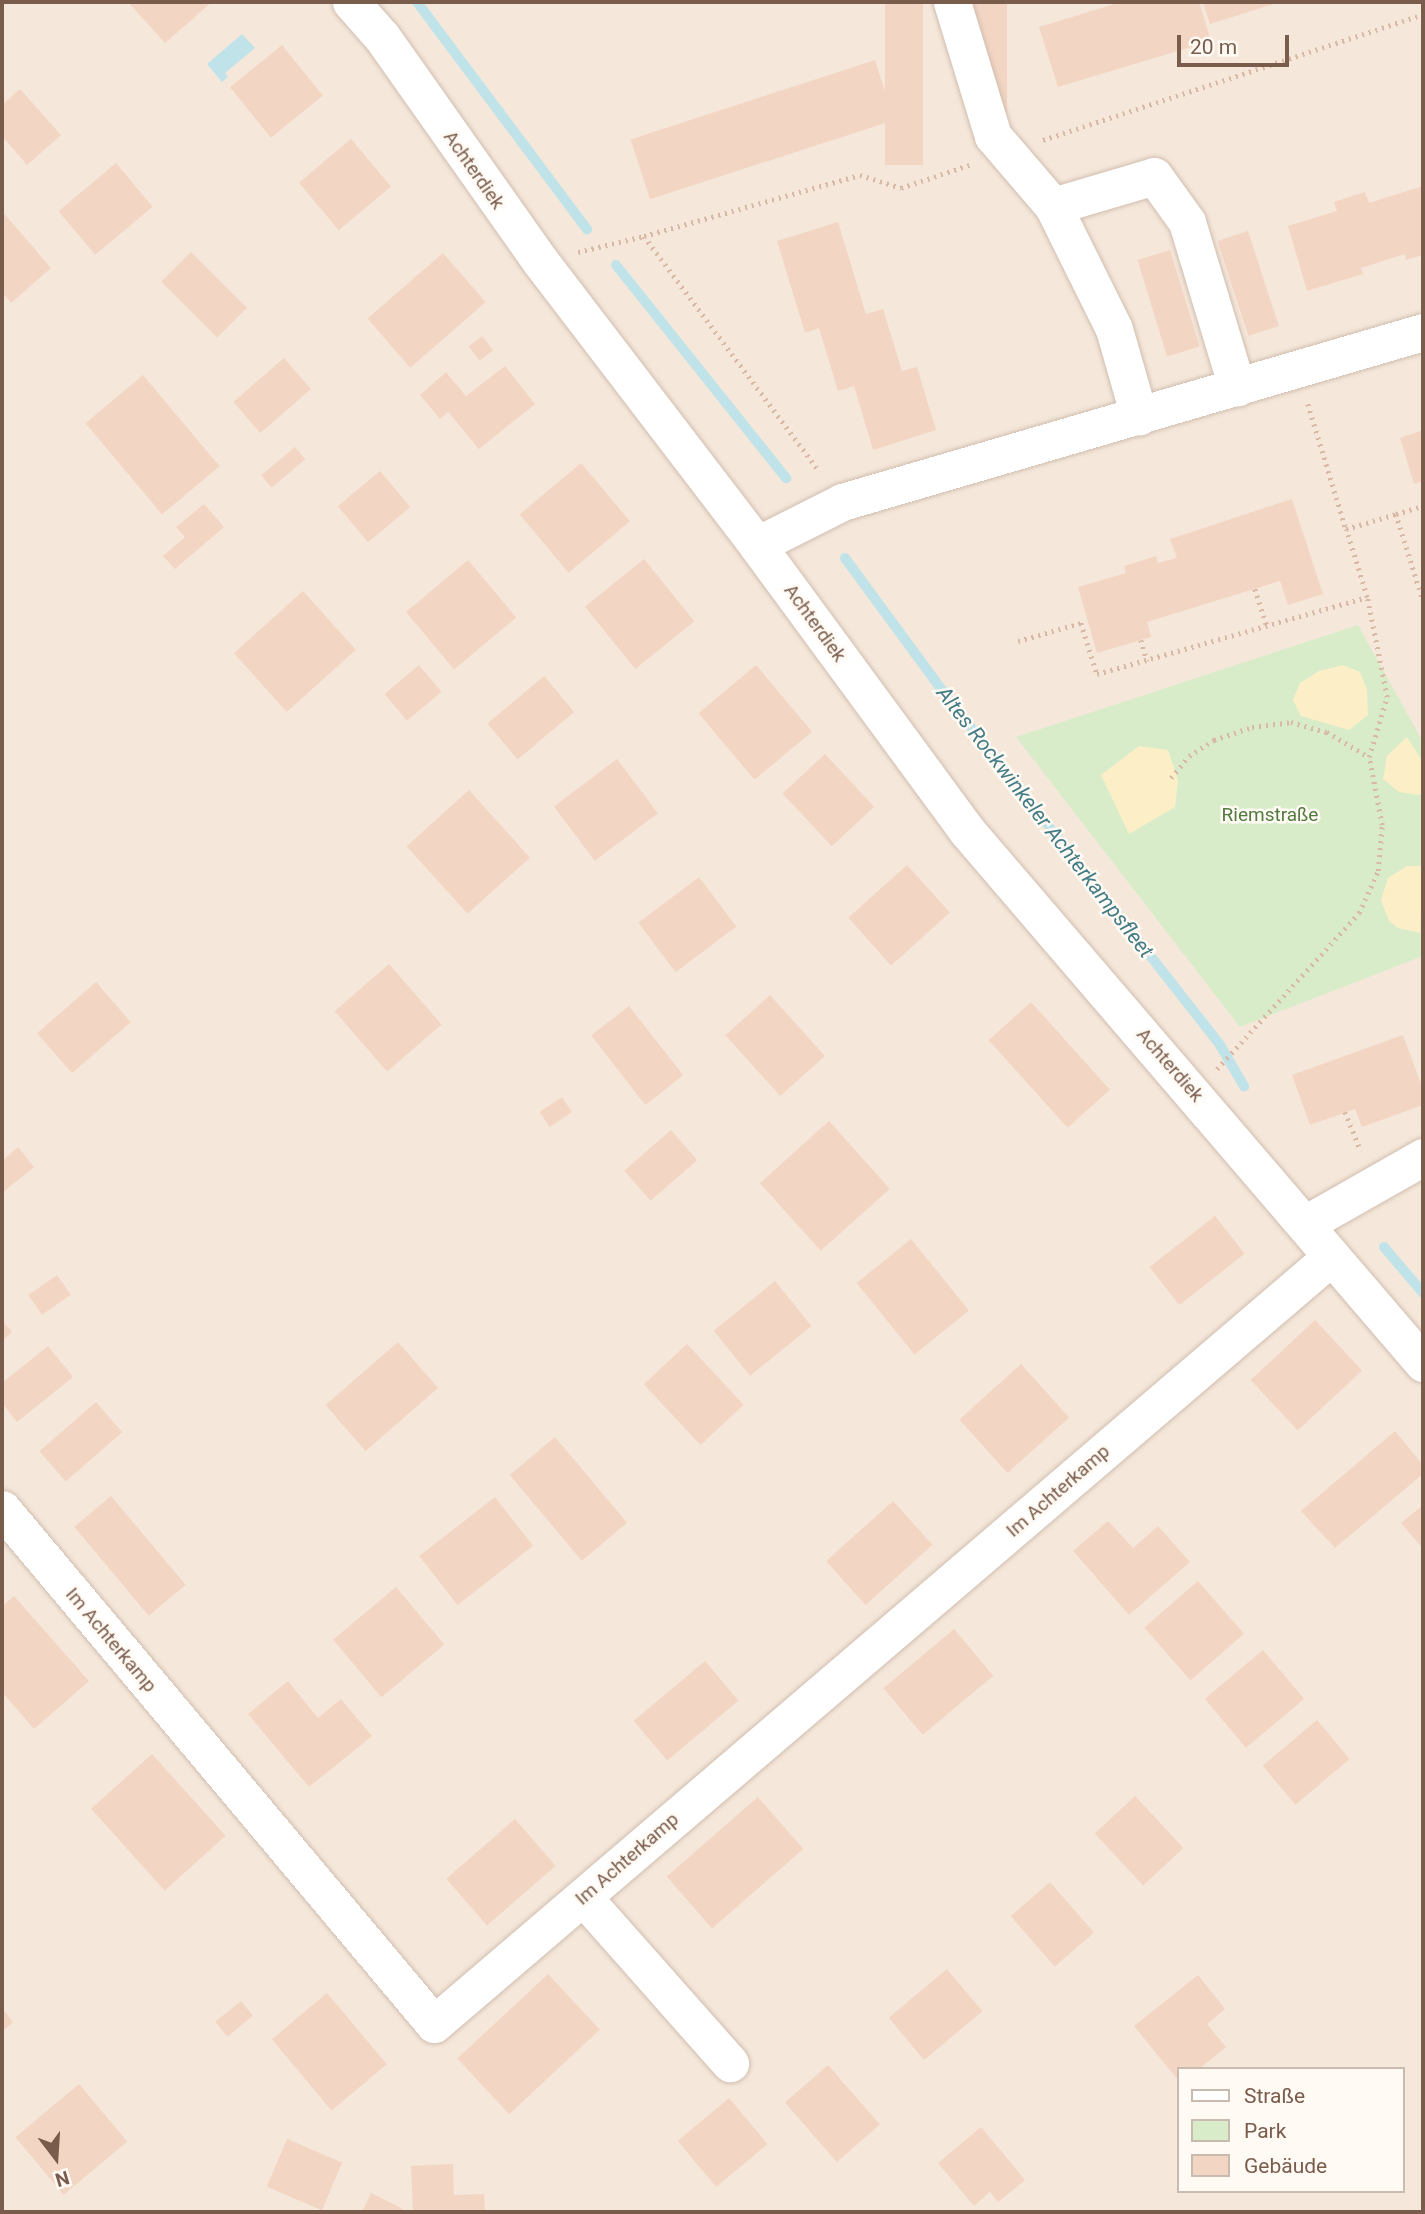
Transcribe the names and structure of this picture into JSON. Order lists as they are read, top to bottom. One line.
{"streets":{"street":["Achterdiek","Im Achterkamp"]},"crossings":[["Achterdiek","Im Achterkamp"]],"water":["Altes Rockwinkeler Achterkampsfleet"],"parks":["Riemstraße"],"legend":["Straße","Park","Gebäude"],"scale_bar":"20 m","north":"bottom"}
